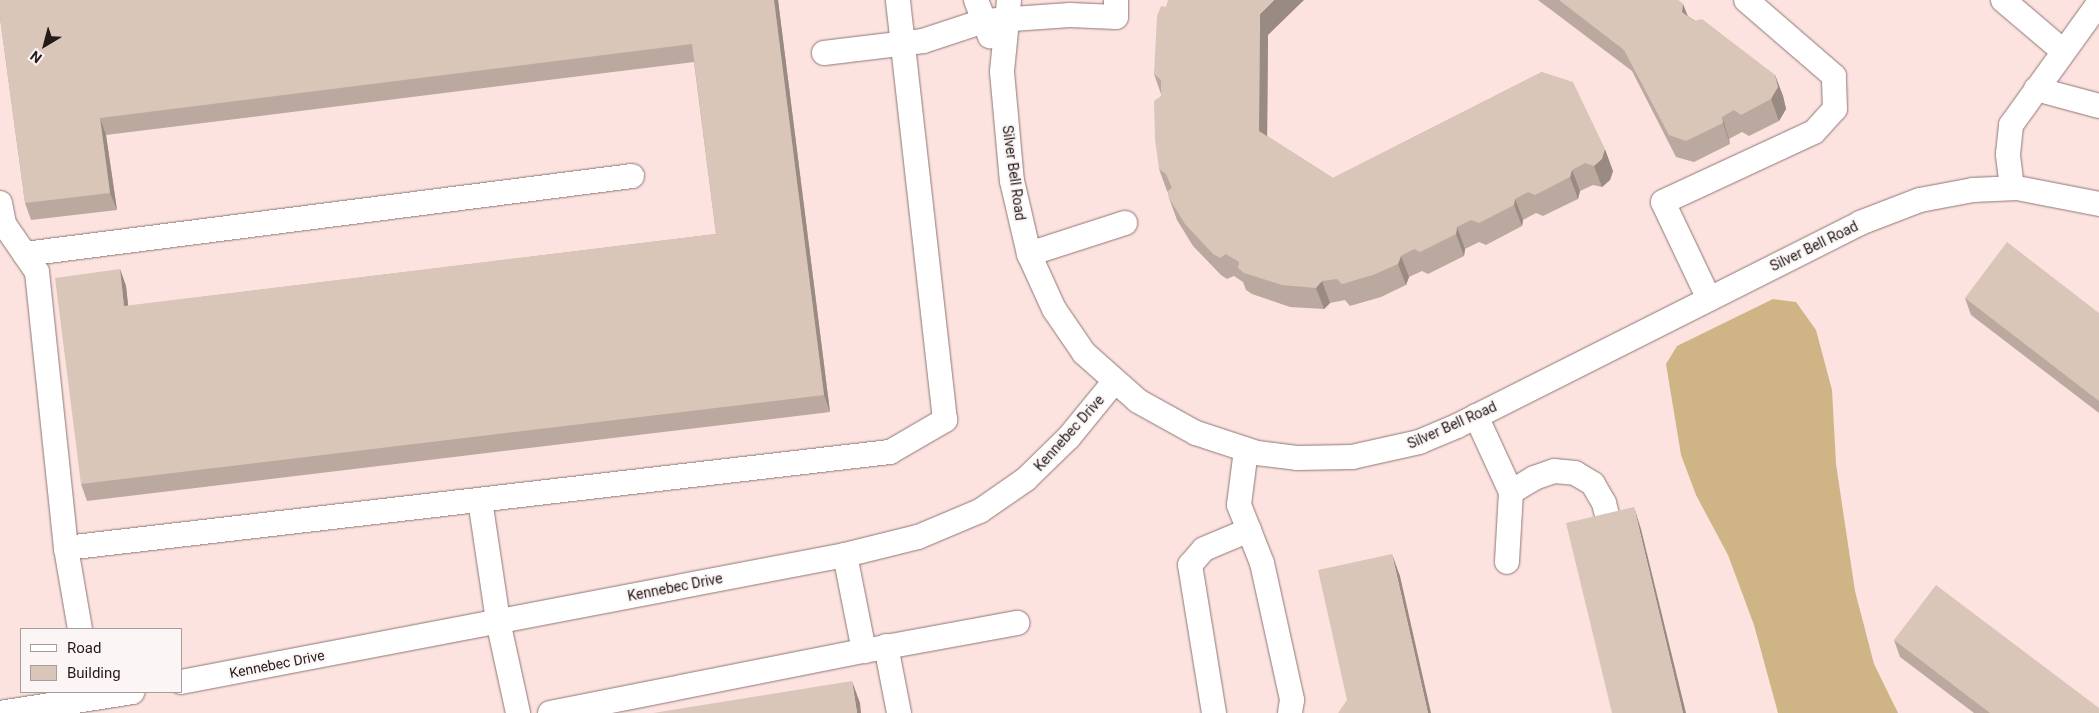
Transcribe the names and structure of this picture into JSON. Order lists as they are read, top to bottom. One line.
{"streets":{"street":["Silver Bell Road","Kennebec Drive"]},"crossings":[["Silver Bell Road","Kennebec Drive"]],"legend":["Road","Building"],"north":"bottom left"}
